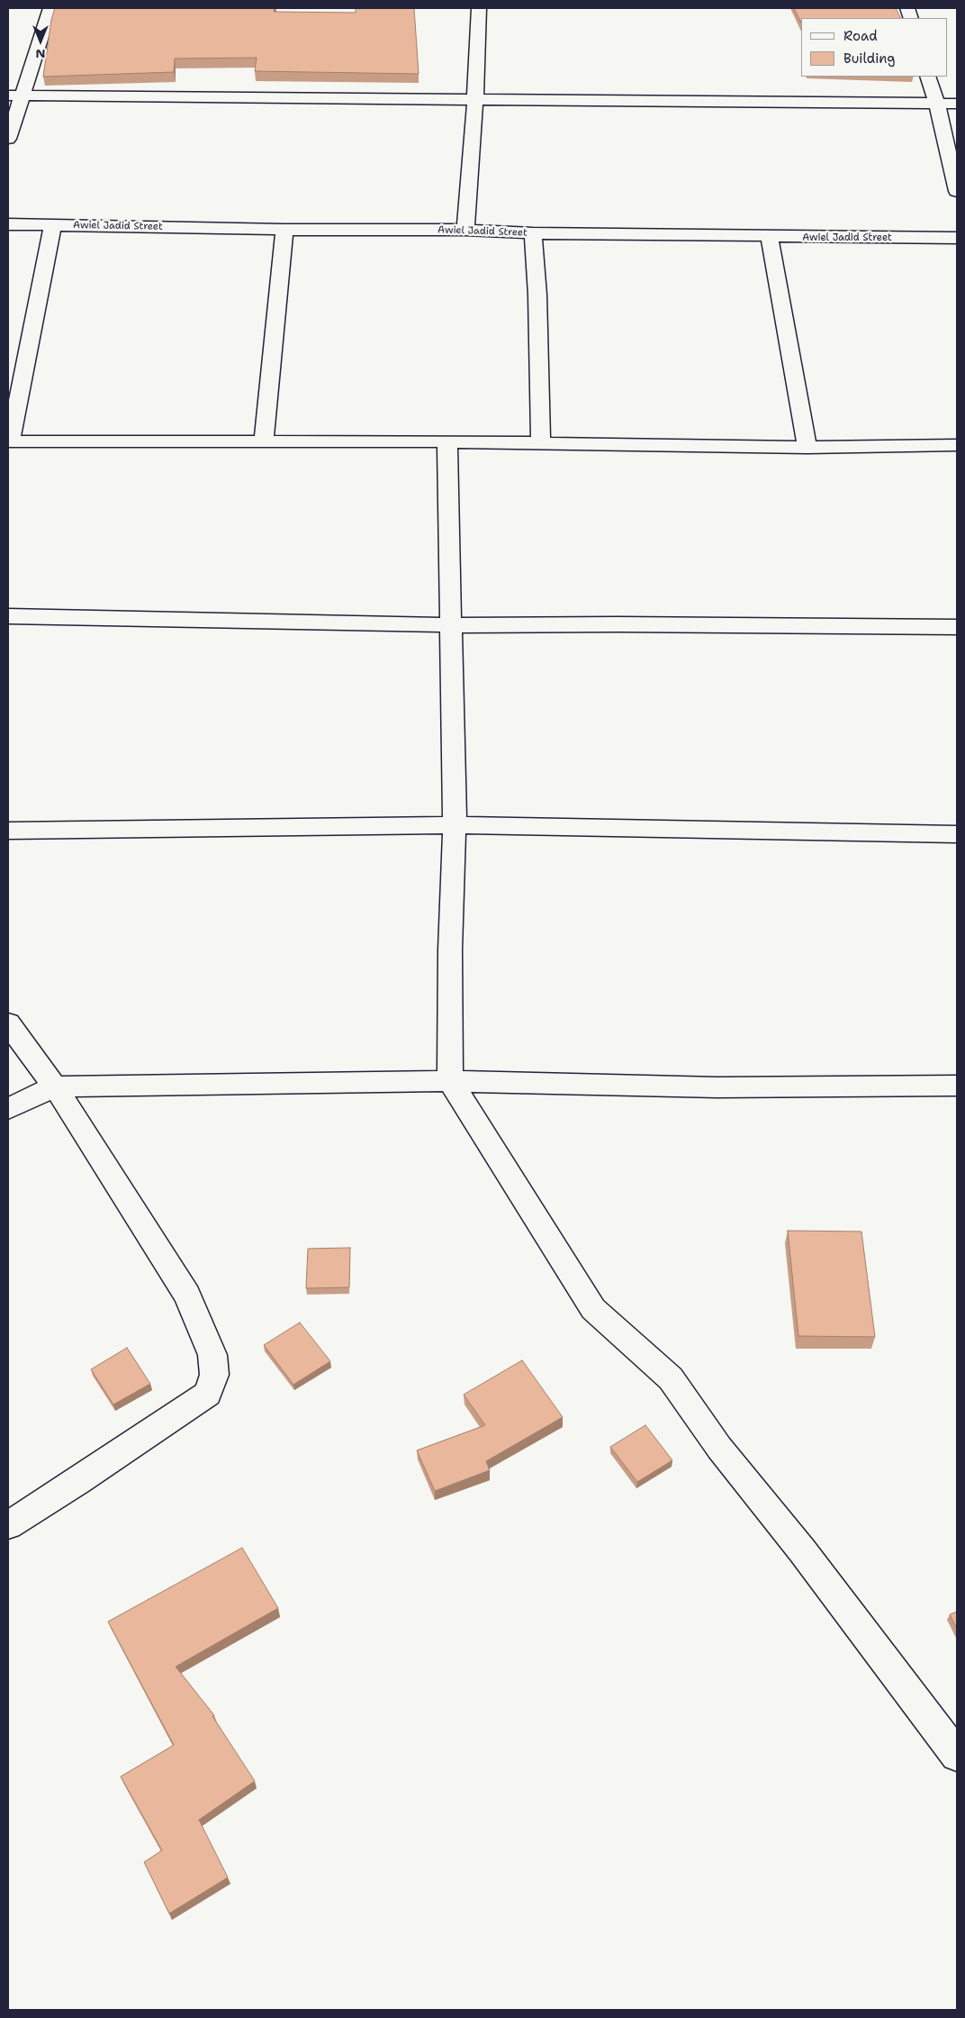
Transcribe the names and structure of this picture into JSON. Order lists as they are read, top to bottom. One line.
{"streets":{"street":["Awiel Jadid Street"]},"legend":["Road","Building"],"north":"bottom"}
